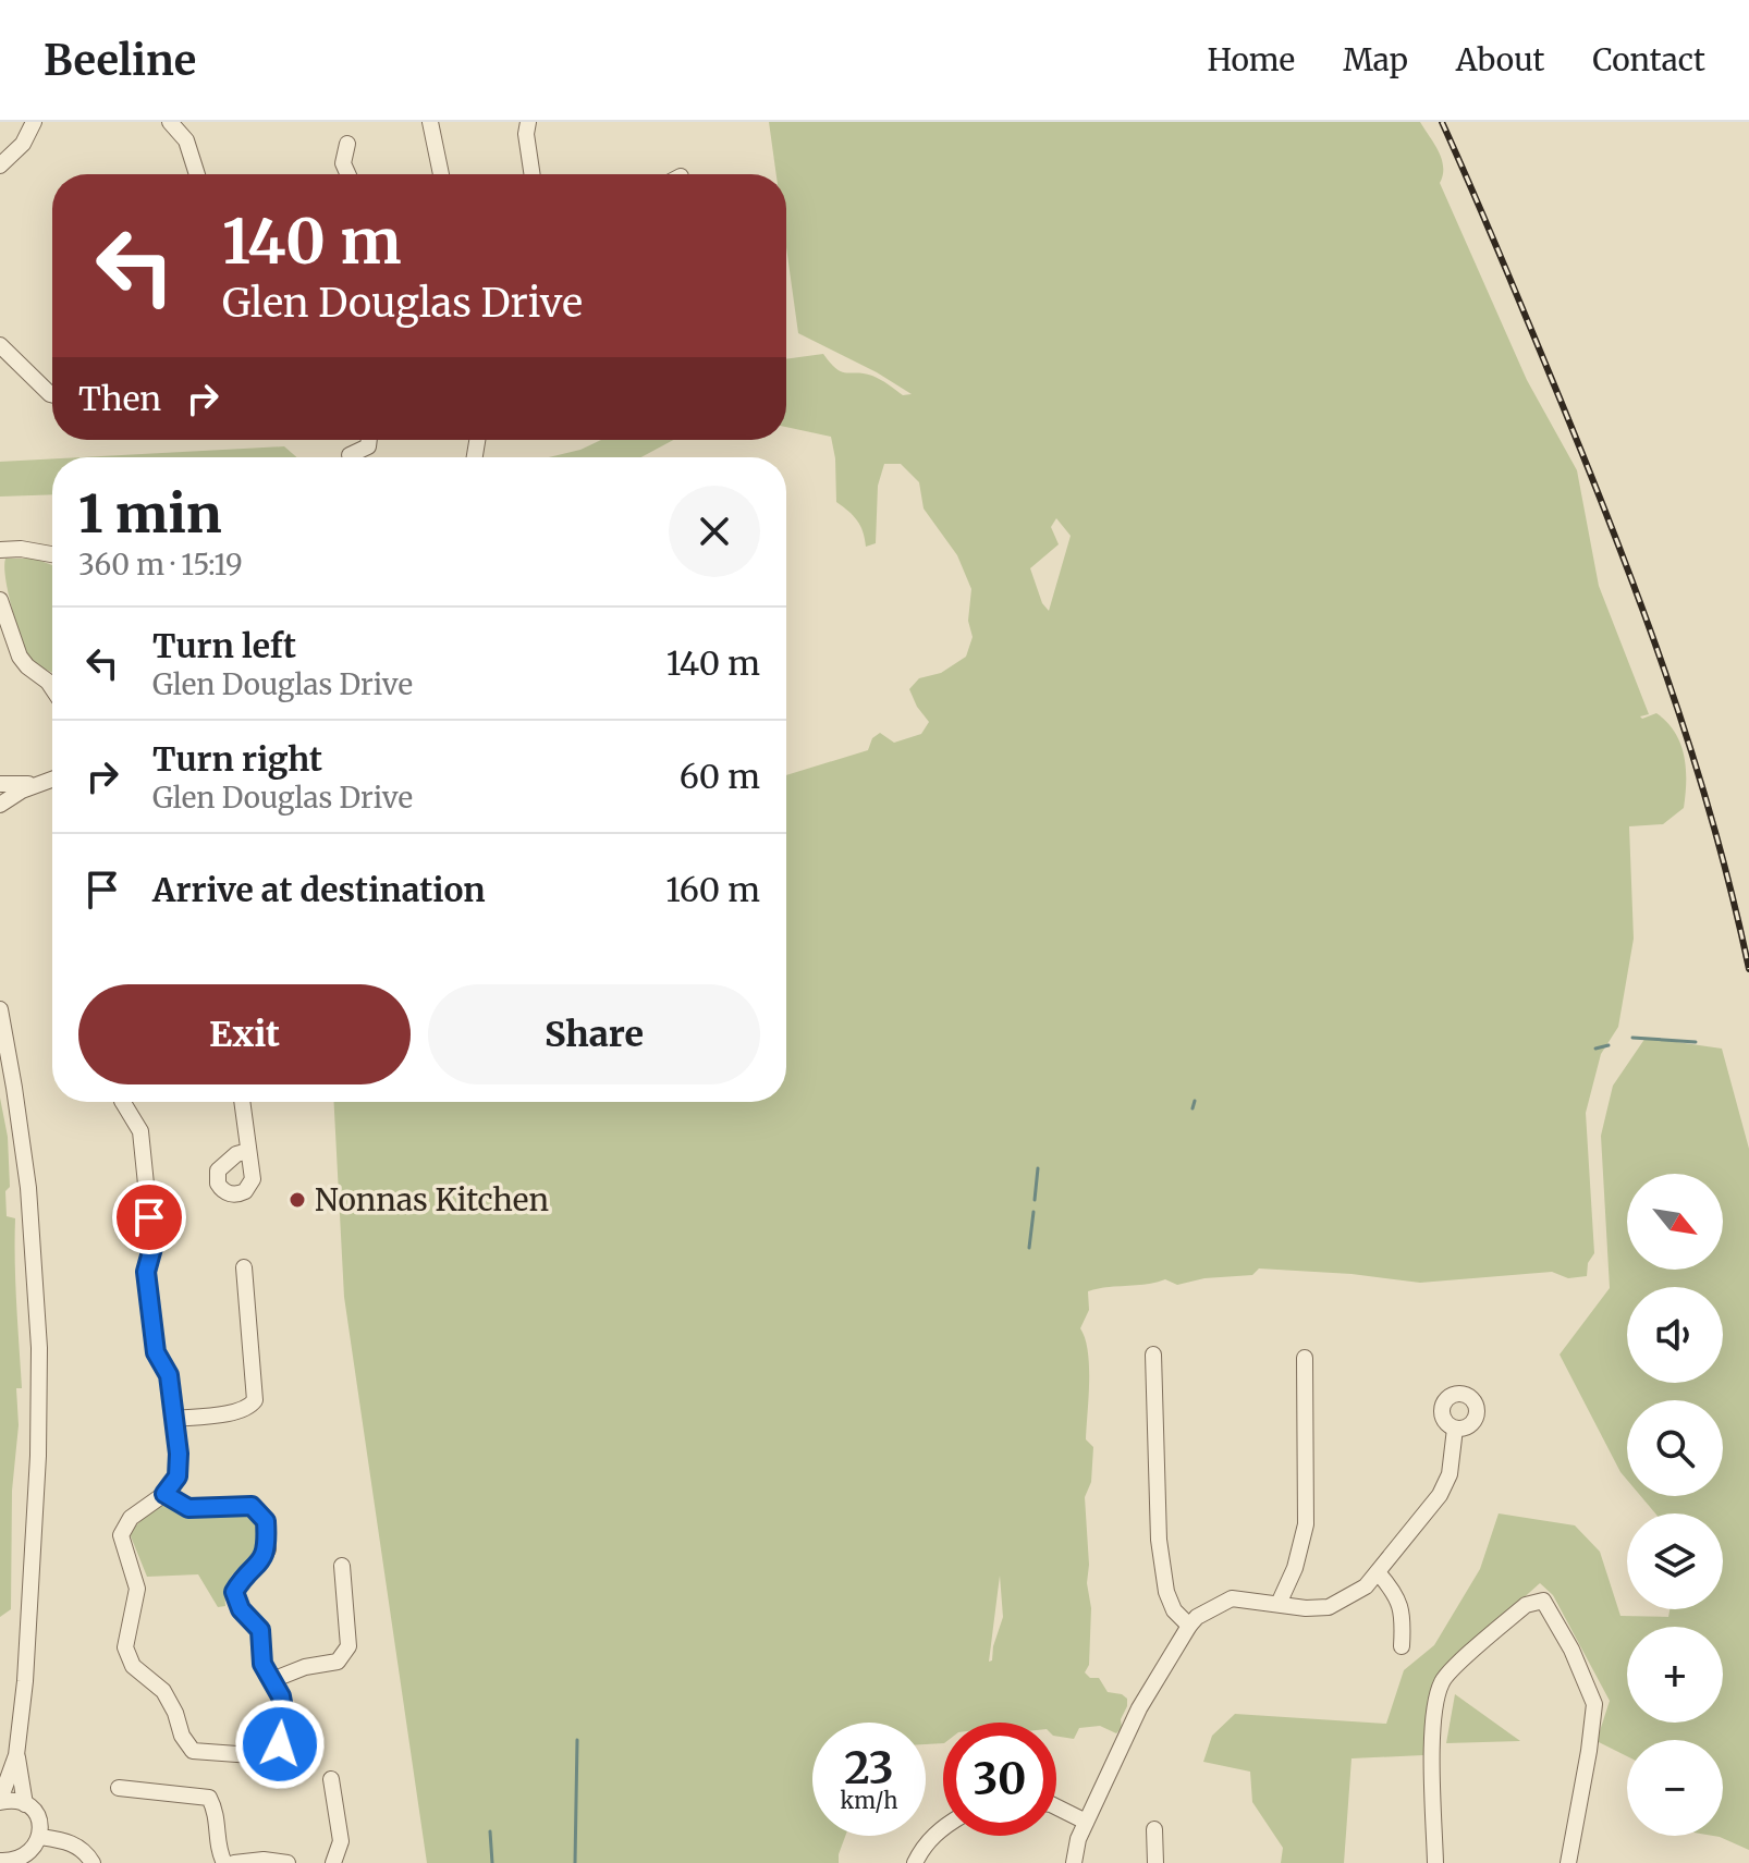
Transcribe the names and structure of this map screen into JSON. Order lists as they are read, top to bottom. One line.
{"places":["Nonnas Kitchen"],"north":"bottom right","page":{"header":"Beeline","nav":["Home","Map","About","Contact"],"turn":["140 m","Glen Douglas Drive"],"then":"Then","heading":["1 min","360 m · 15:19"],"list":[{"name":"Turn left","note":"Glen Douglas Drive","value":"140 m"},{"name":"Turn right","note":"Glen Douglas Drive","value":"60 m"},{"name":"Arrive at destination","value":"160 m"}],"buttons":["Exit","Share"],"map_buttons":["+","−"],"speed":"23 km/h","limit":"30"}}
